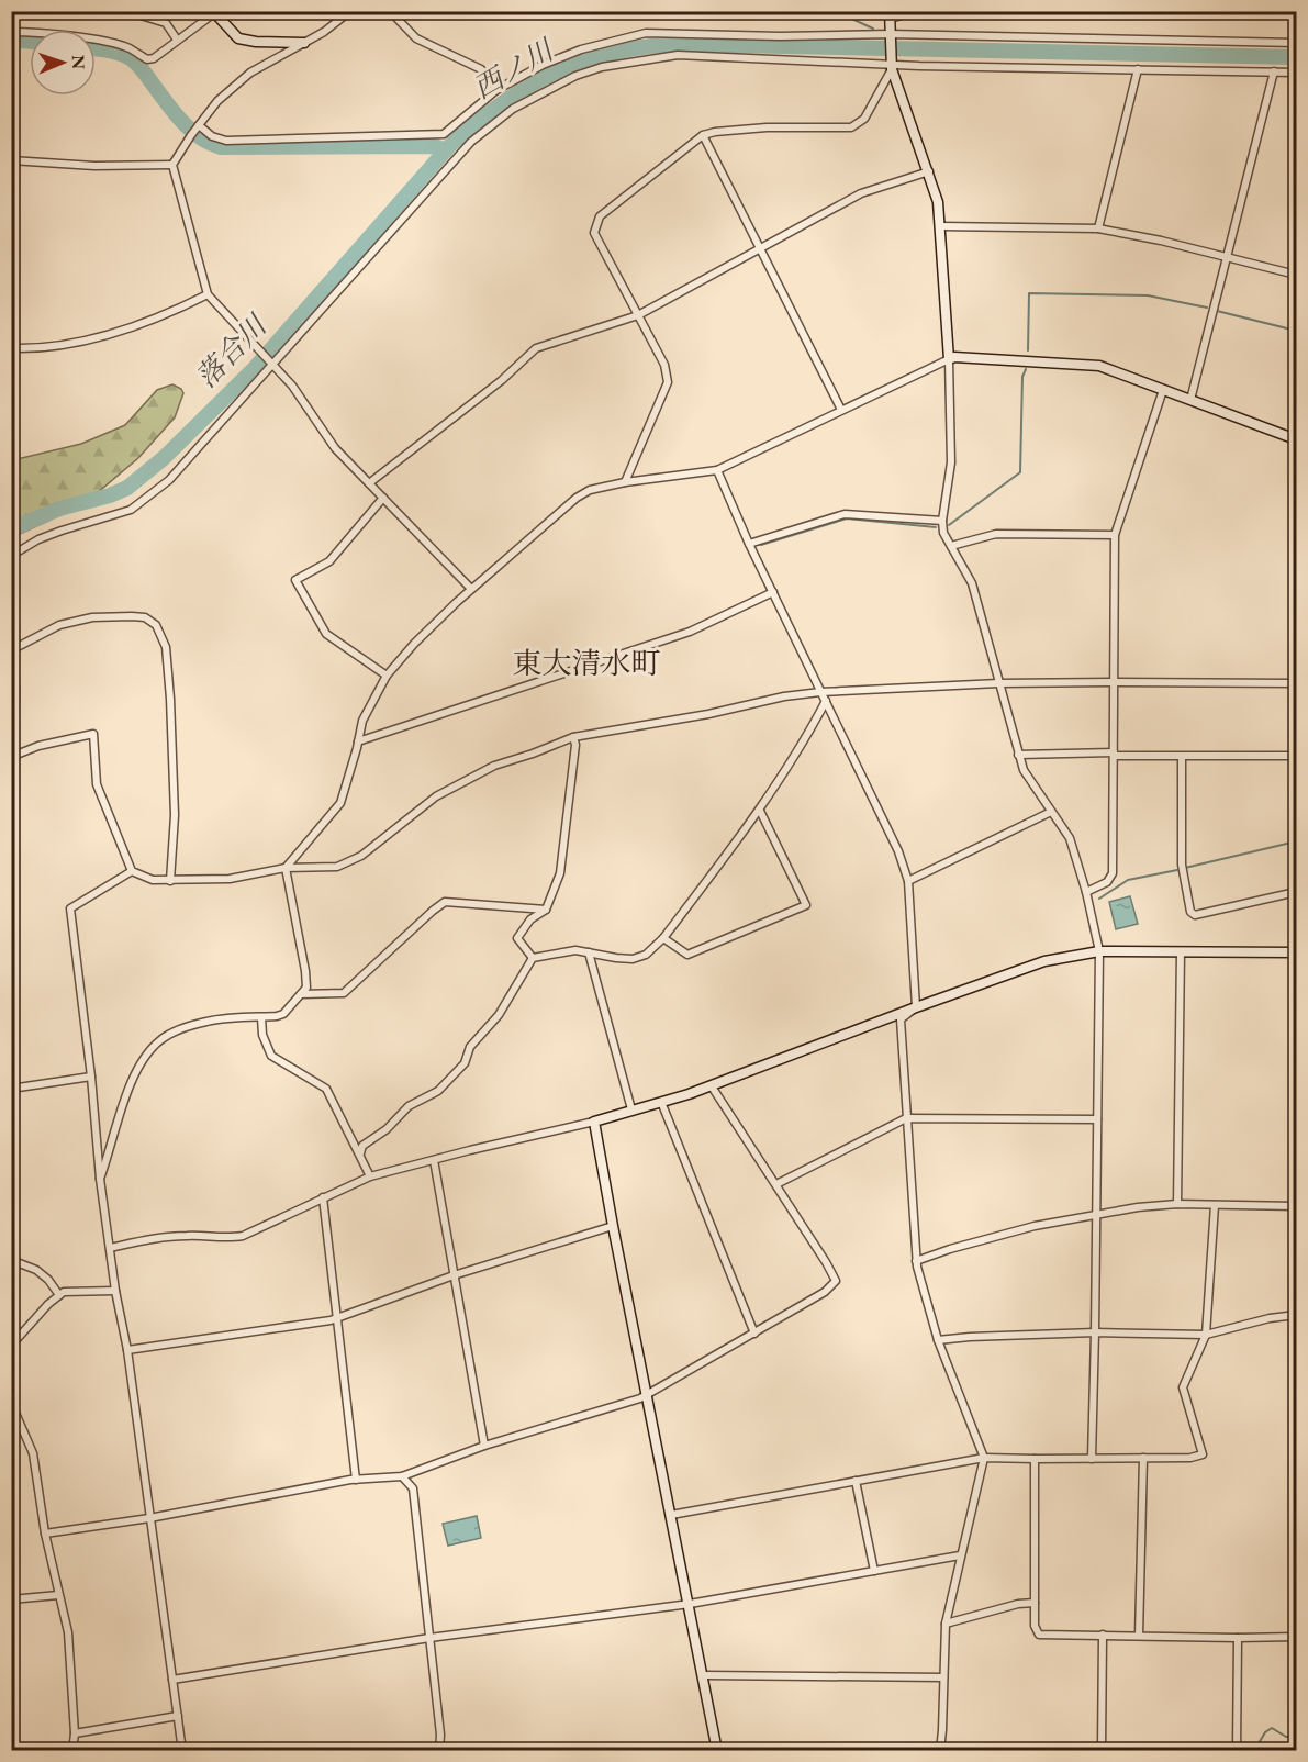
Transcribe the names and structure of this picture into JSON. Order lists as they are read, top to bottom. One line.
{"districts":["東大清水町"],"water":["西ノ川","落合川"],"north":"right"}
